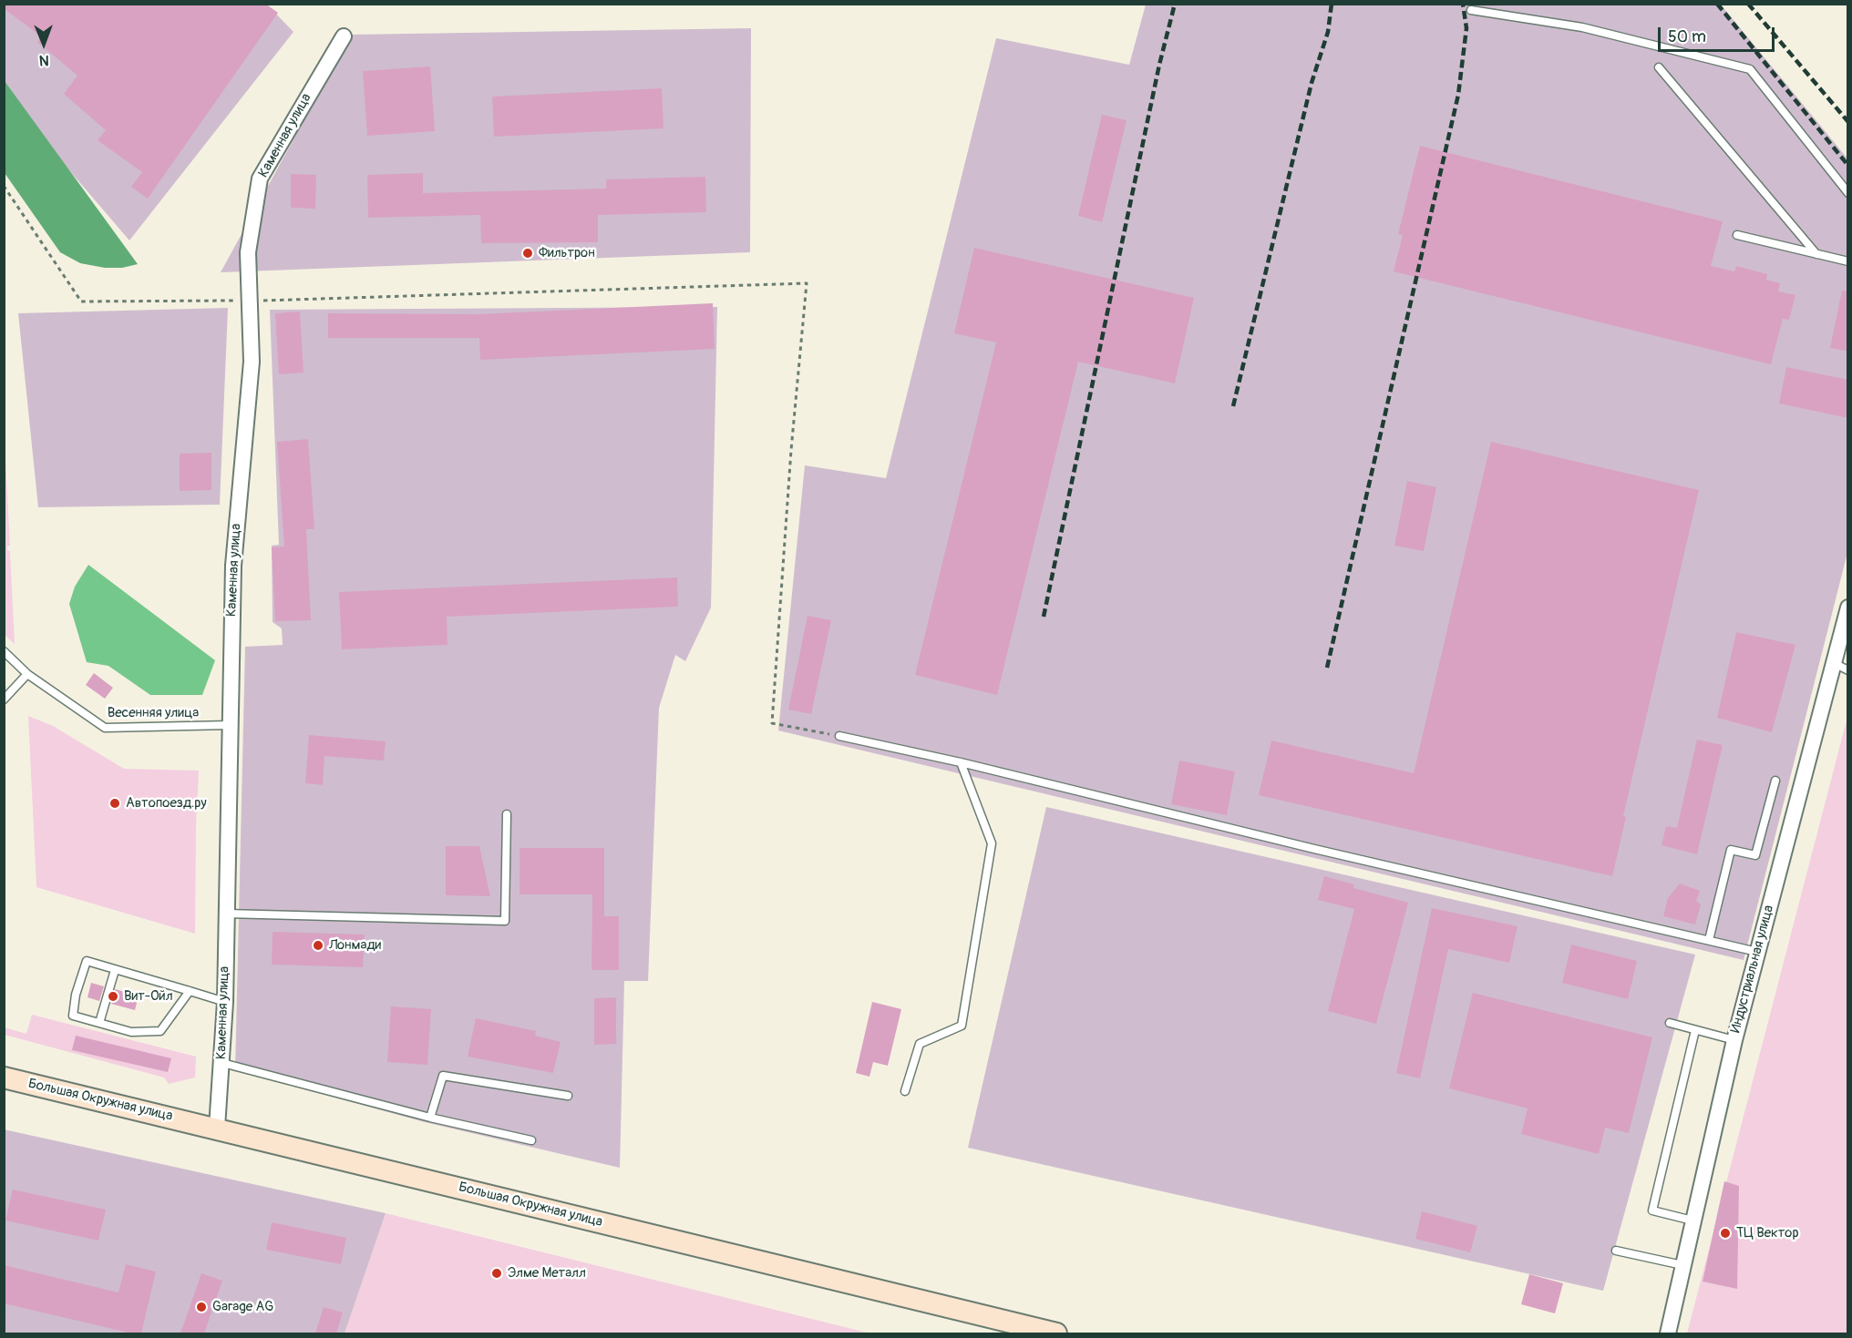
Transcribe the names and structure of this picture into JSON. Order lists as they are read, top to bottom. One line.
{"streets":{"main road":["Большая Окружная улица"],"street":["Каменная улица","Индустриальная улица"],"lane":["Весенняя улица"]},"crossings":[["Каменная улица","Весенняя улица"],["Каменная улица","Большая Окружная улица"]],"places":["Фильтрон","Автопоезд.ру","Лонмади","Вит-Ойл","ТЦ Вектор","Элме Металл","Garage AG"],"scale_bar":"50 m","north":"bottom"}
